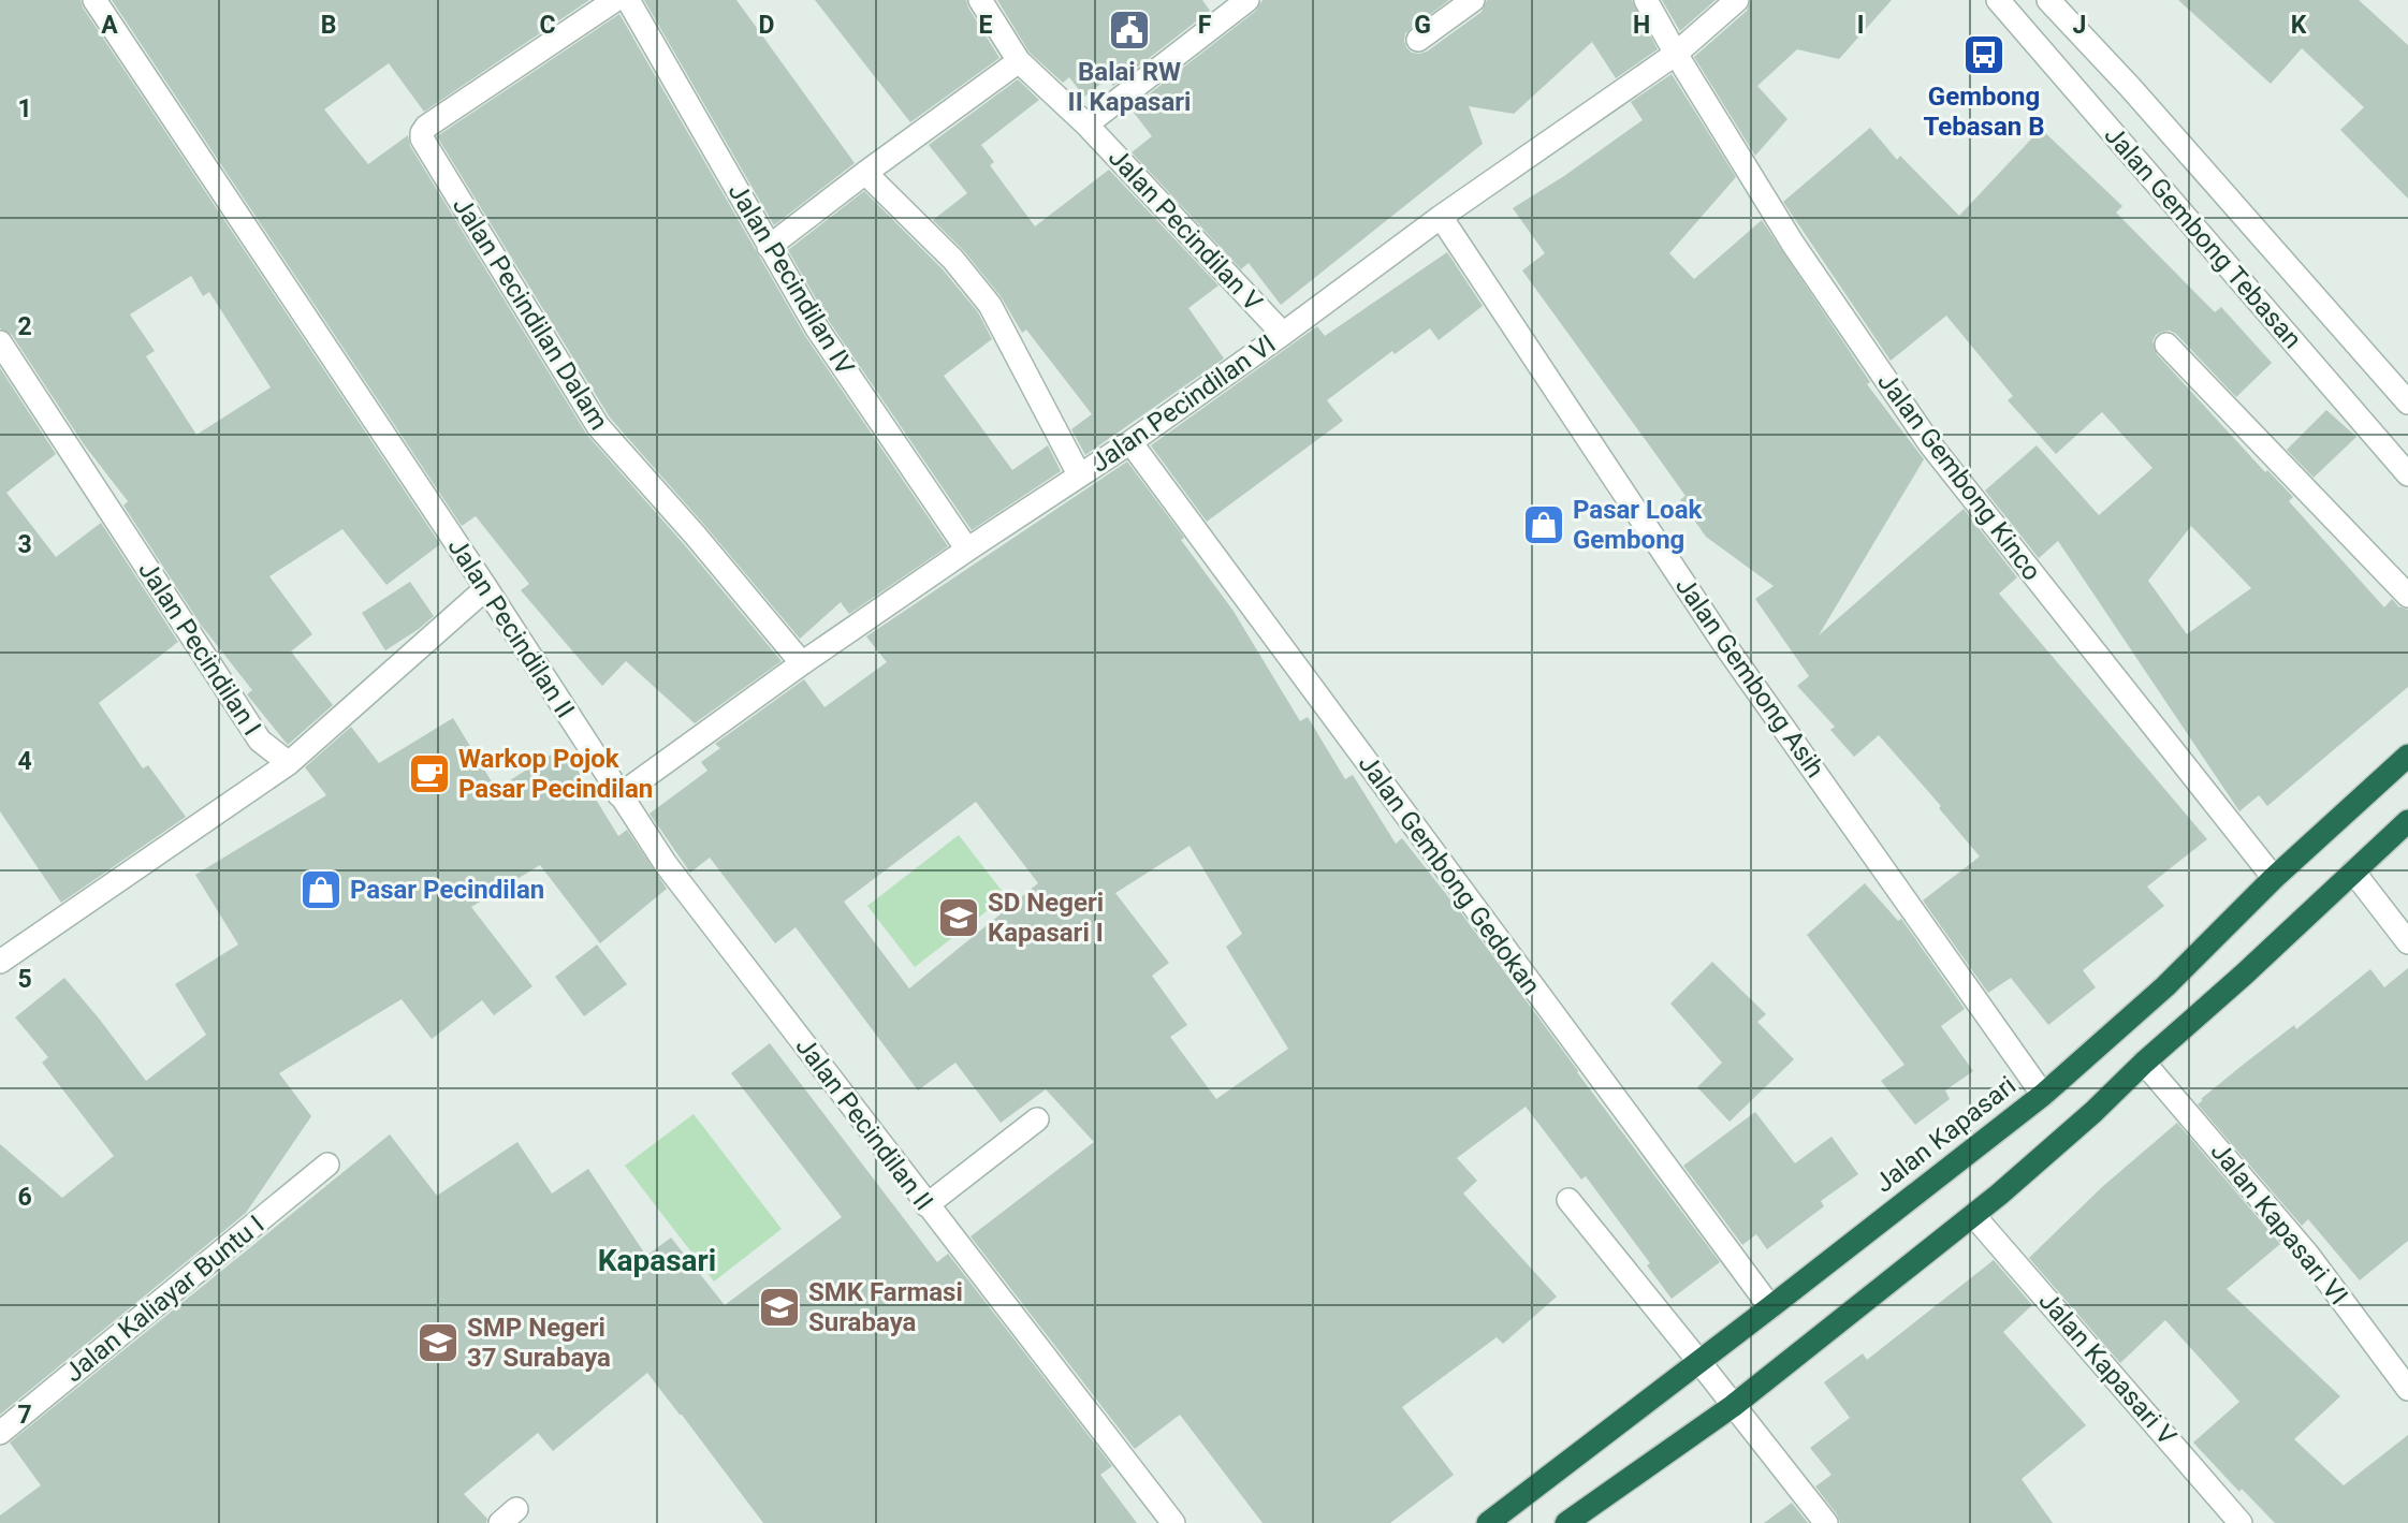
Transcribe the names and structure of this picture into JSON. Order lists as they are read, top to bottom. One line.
{"streets":{"highway":["Jalan Kapasari"],"street":["Jalan Pecindilan V","Jalan Gembong Tebasan","Jalan Pecindilan IV","Jalan Pecindilan Dalam","Jalan Pecindilan VI","Jalan Gembong Kinco","Jalan Pecindilan II","Jalan Pecindilan I","Jalan Gembong Asih","Jalan Gembong Gedokan","Jalan Kapasari VI","Jalan Kaliayar Buntu I","Jalan Kapasari V"]},"crossings":[["Jalan Pecindilan V","Jalan Pecindilan VI"],["Jalan Pecindilan IV","Jalan Pecindilan VI"],["Jalan Pecindilan Dalam","Jalan Pecindilan VI"],["Jalan Pecindilan VI","Jalan Gembong Kinco"],["Jalan Pecindilan VI","Jalan Pecindilan II"],["Jalan Pecindilan VI","Jalan Gembong Asih"],["Jalan Pecindilan VI","Jalan Gembong Gedokan"],["Jalan Gembong Kinco","Jalan Kapasari"],["Jalan Gembong Asih","Jalan Kapasari"],["Jalan Gembong Gedokan","Jalan Kapasari"]],"districts":["Kapasari"],"places":{"public building":["Balai RW II Kapasari"],"bus stop":["Gembong Tebasan B"],"shop":["Pasar Loak Gembong","Pasar Pecindilan"],"cafe":["Warkop Pojok Pasar Pecindilan"],"school or university":["SD Negeri Kapasari I","SMK Farmasi Surabaya","SMP Negeri 37 Surabaya"]},"grid":{"columns":["A","B","C","D","E","F","G","H","I","J","K"],"rows":["1","2","3","4","5","6","7"]}}
